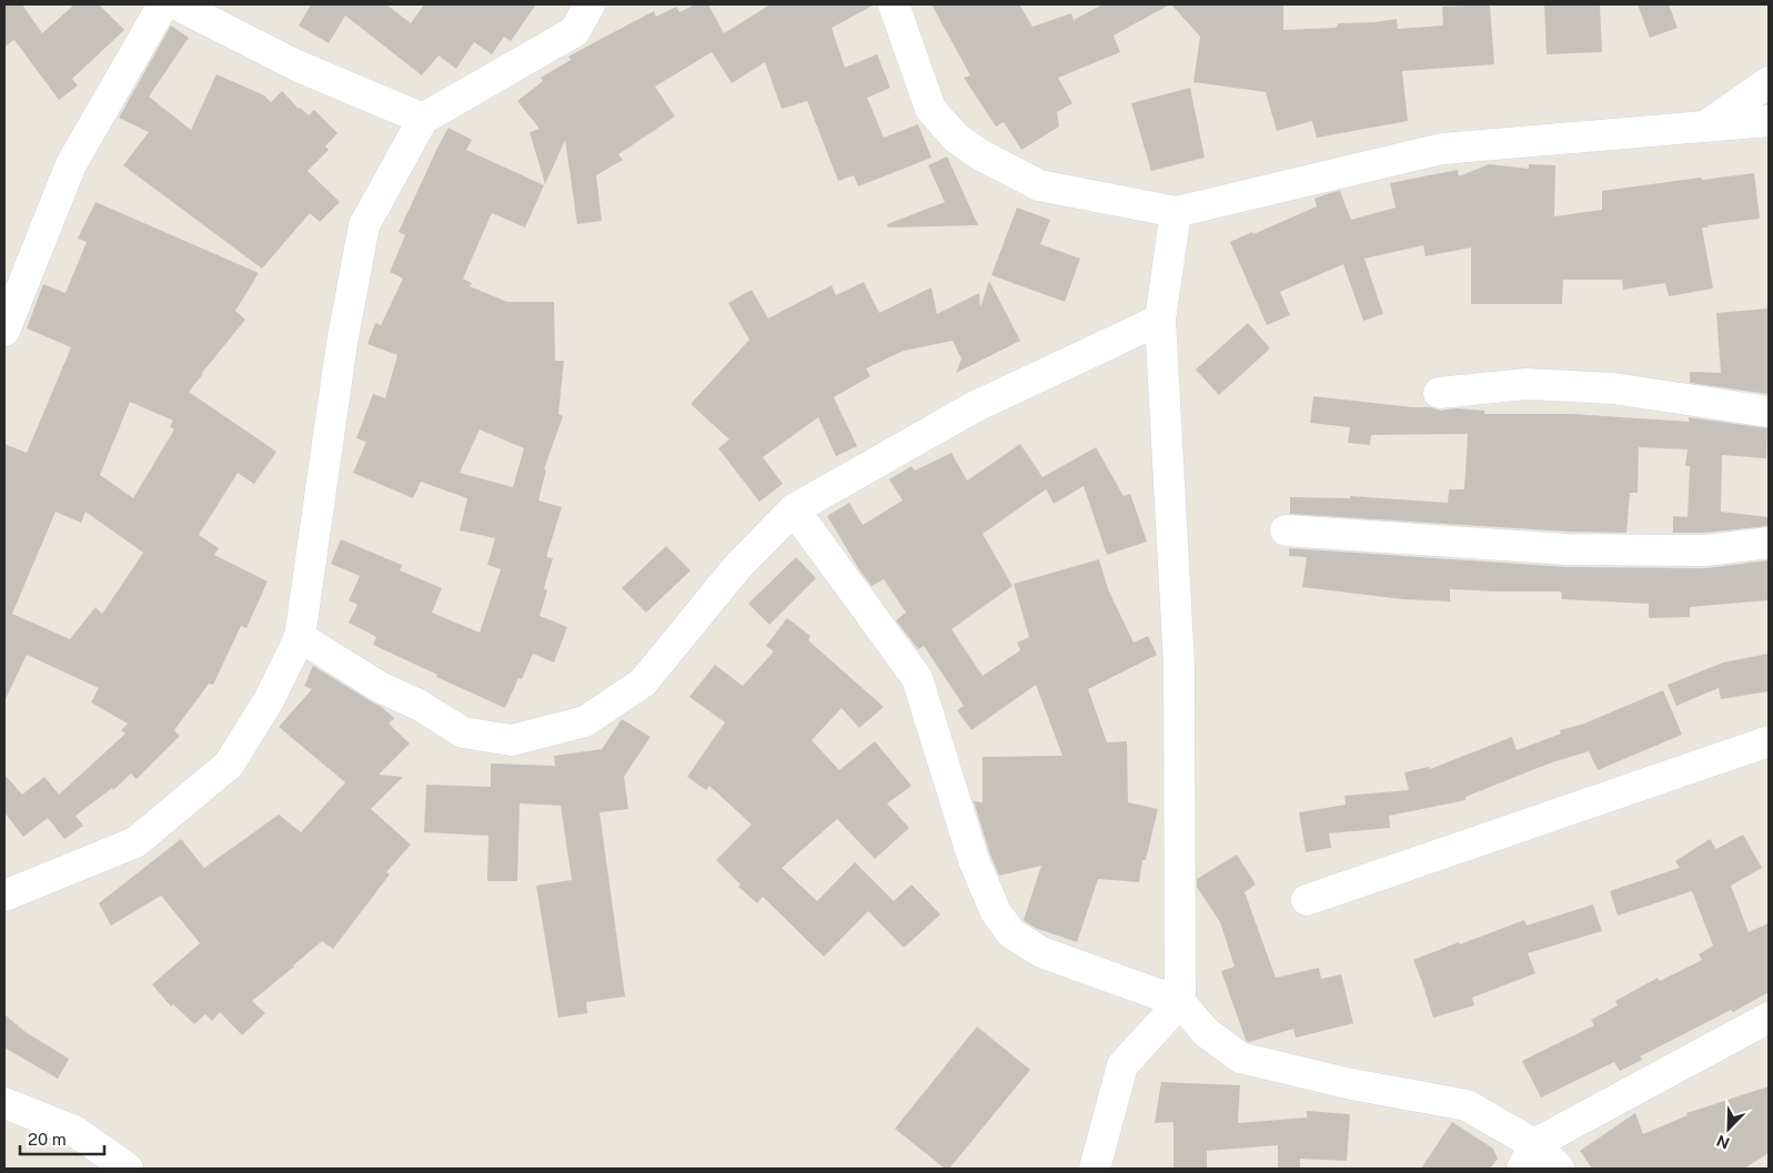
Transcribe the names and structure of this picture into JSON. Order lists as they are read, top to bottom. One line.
{"scale_bar":"20 m","north":"bottom left"}
